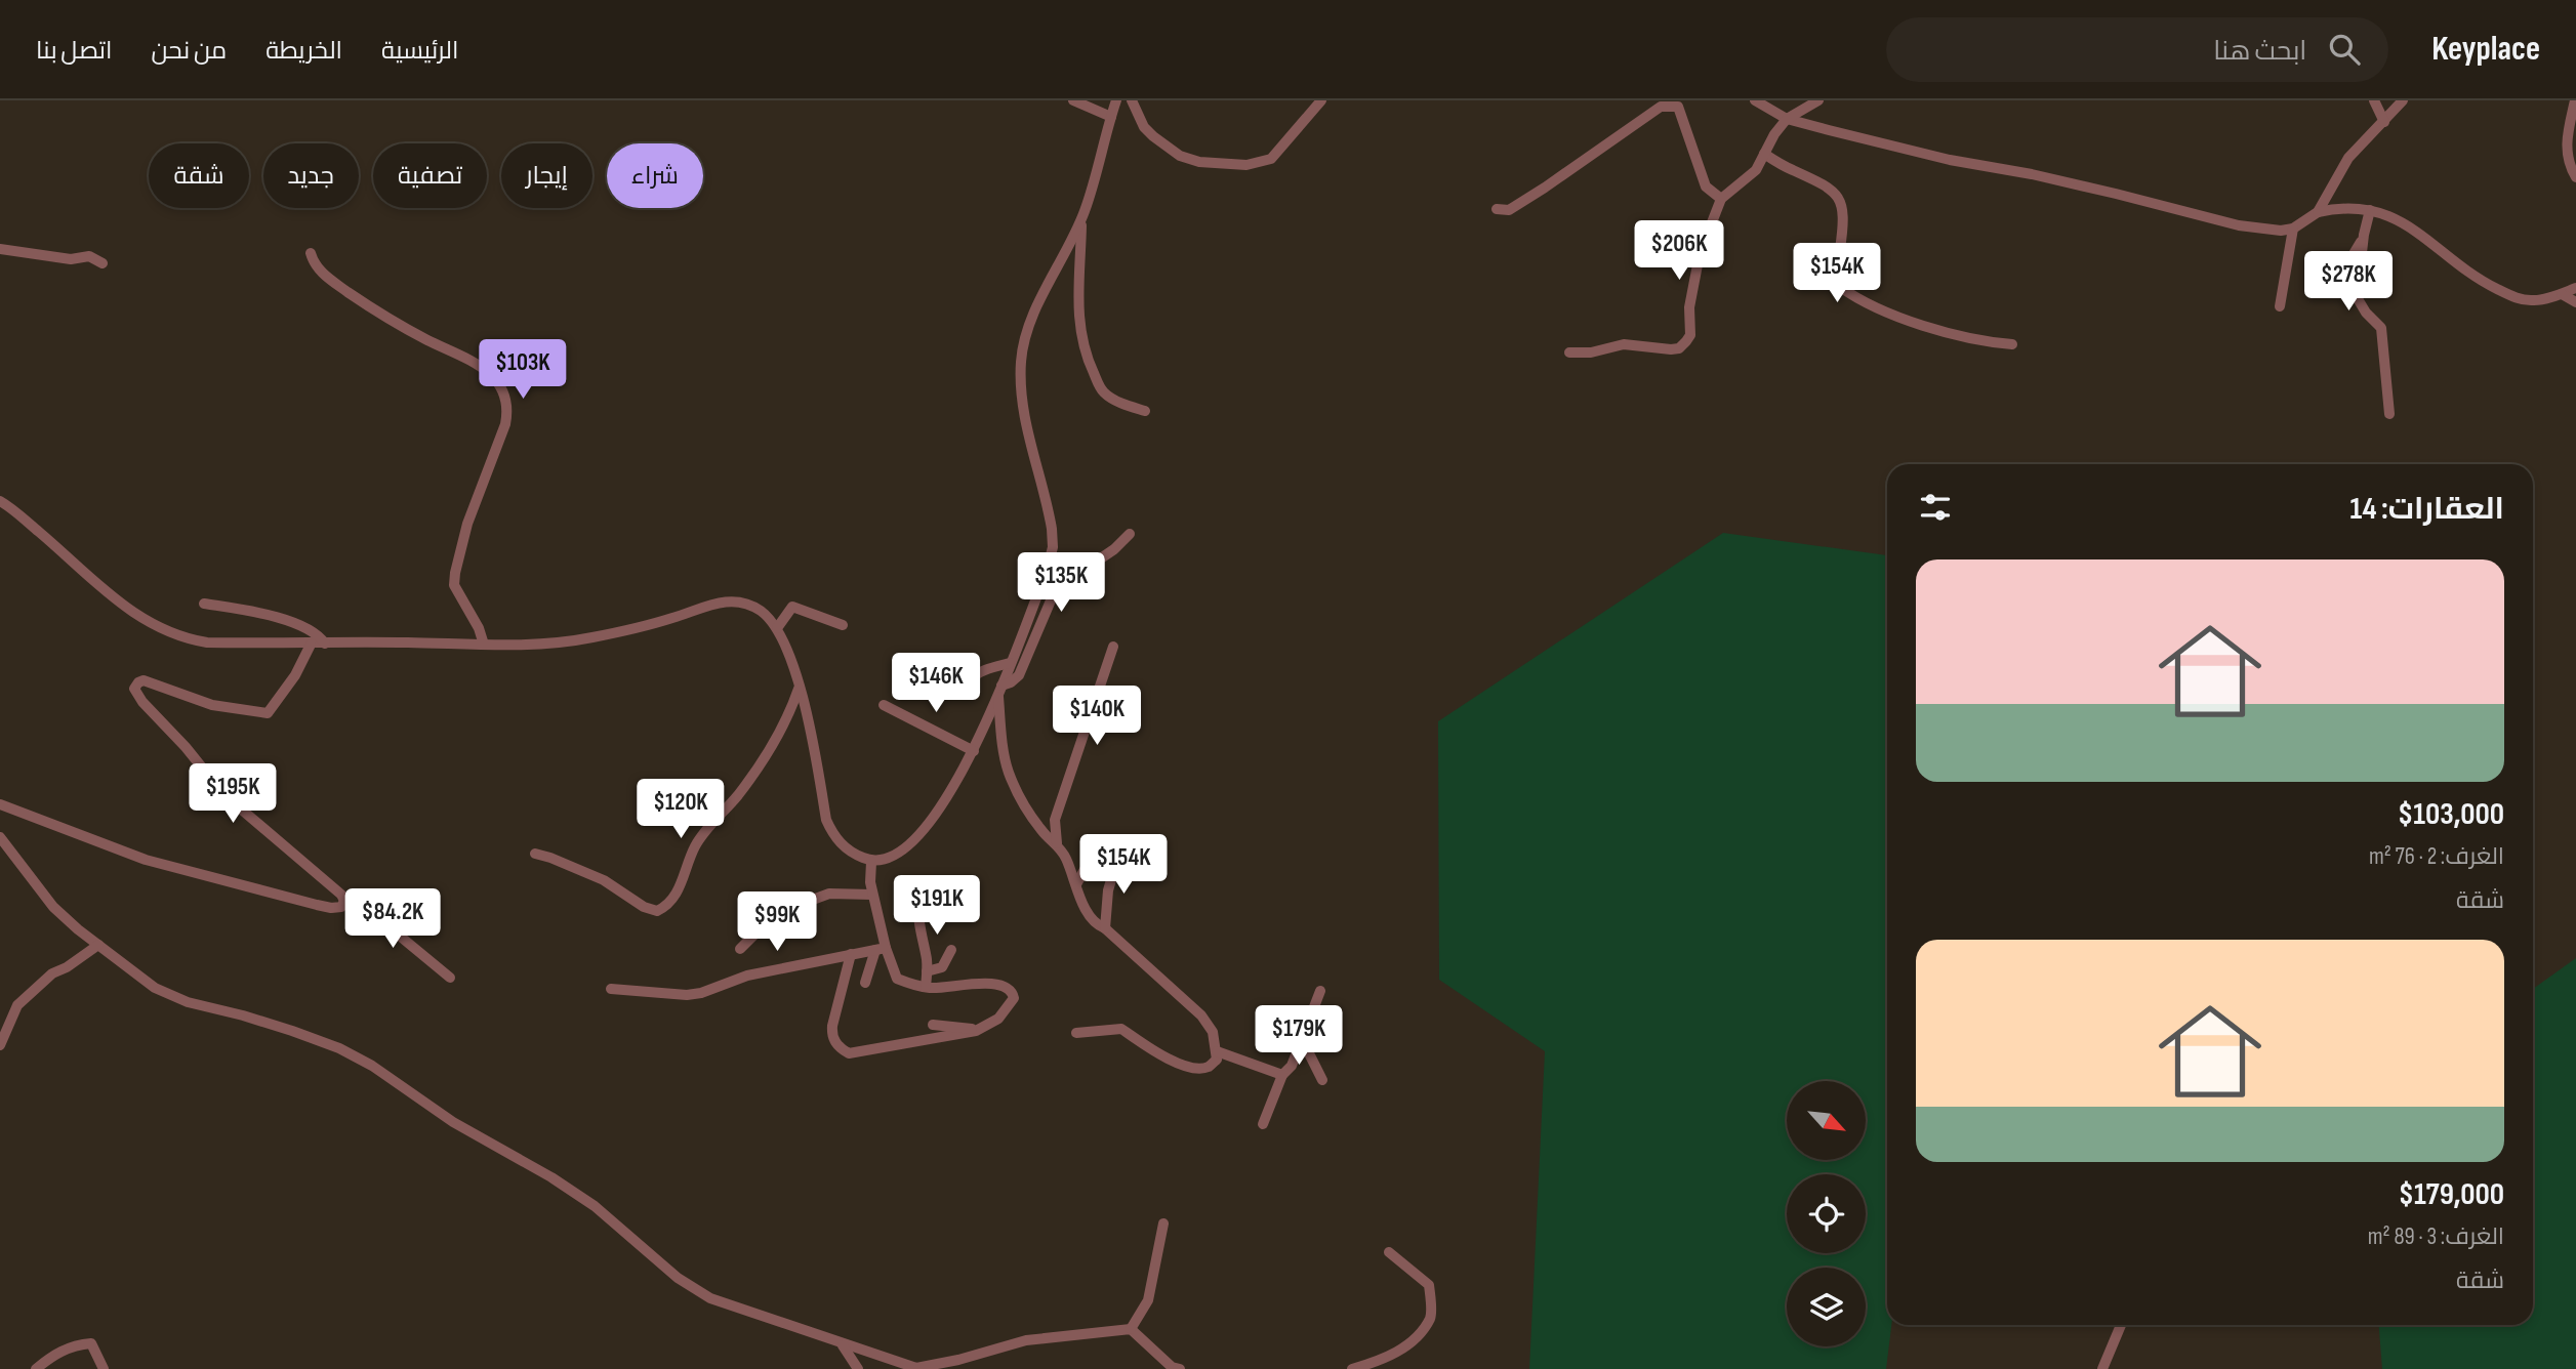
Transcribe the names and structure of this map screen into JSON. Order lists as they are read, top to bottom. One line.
{"north":"bottom right","page":{"header":"Keyplace","search":"ابحث هنا","nav":["الرئيسية","الخريطة","من نحن","اتصل بنا"],"chip":["شراء","إيجار","تصفية","جديد","شقة"],"price":["$206K","$154K","$278K","$103K","$135K","$146K","$140K","$195K","$120K","$154K","$191K","$84.2K","$99K","$179K"],"heading":"العقارات: 14","list":[{"name":"$103,000","note":"الغرف: 2 · 76 m² · شقة"},{"name":"$179,000","note":"الغرف: 3 · 89 m² · شقة"}]}}
